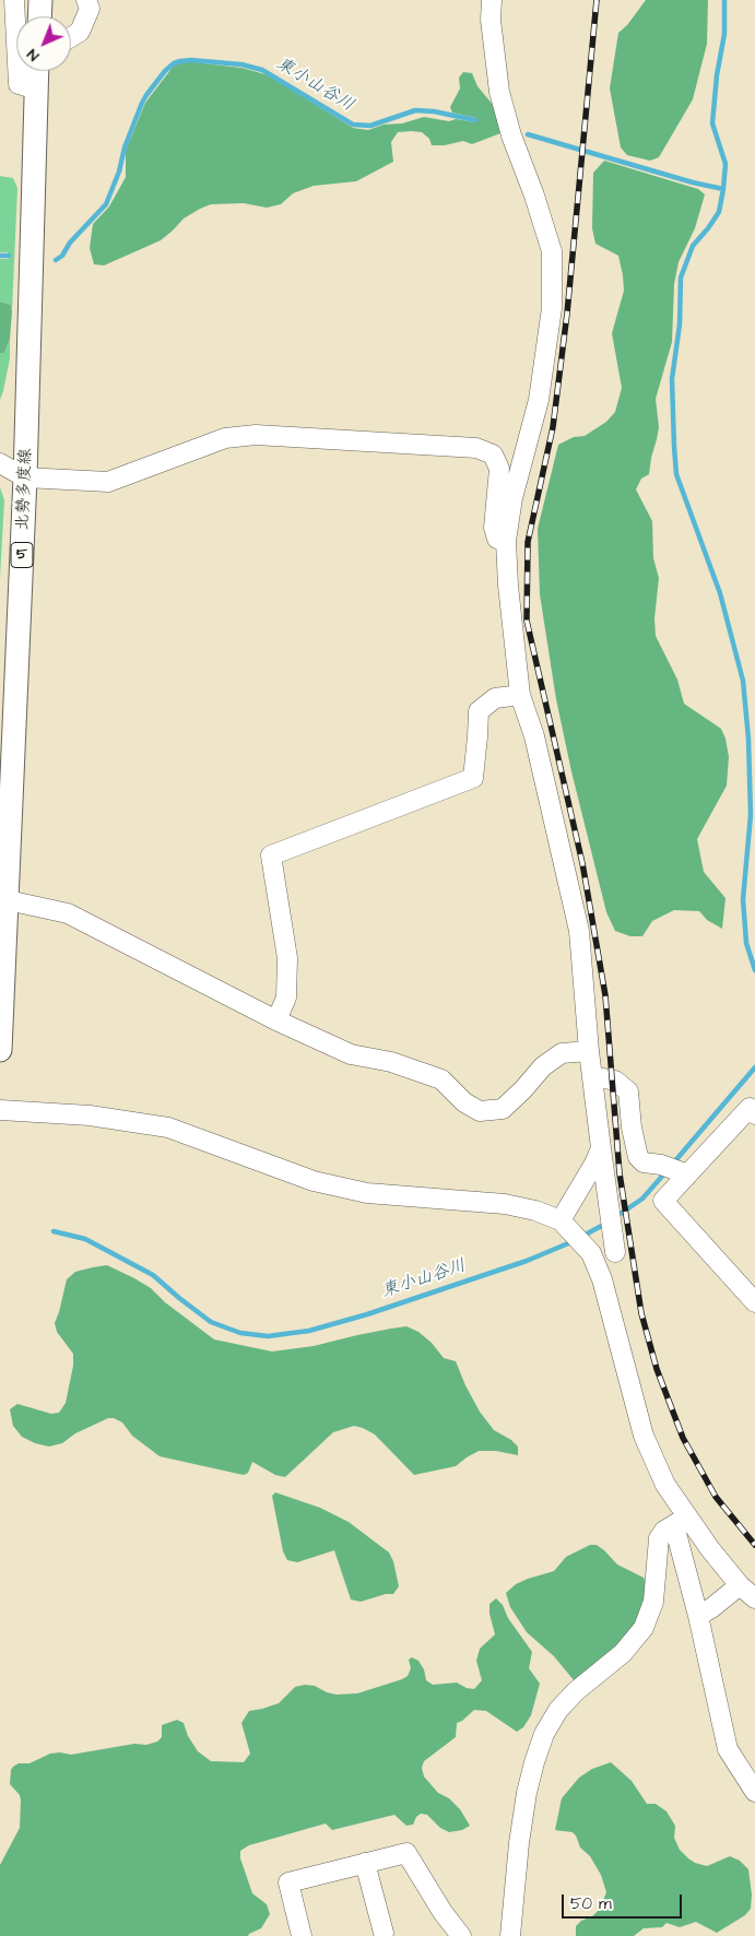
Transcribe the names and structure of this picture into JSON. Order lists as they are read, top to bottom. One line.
{"streets":{"main road":["北勢多度線","5"]},"water":["東小山谷川"],"scale_bar":"50 m","north":"bottom left"}
